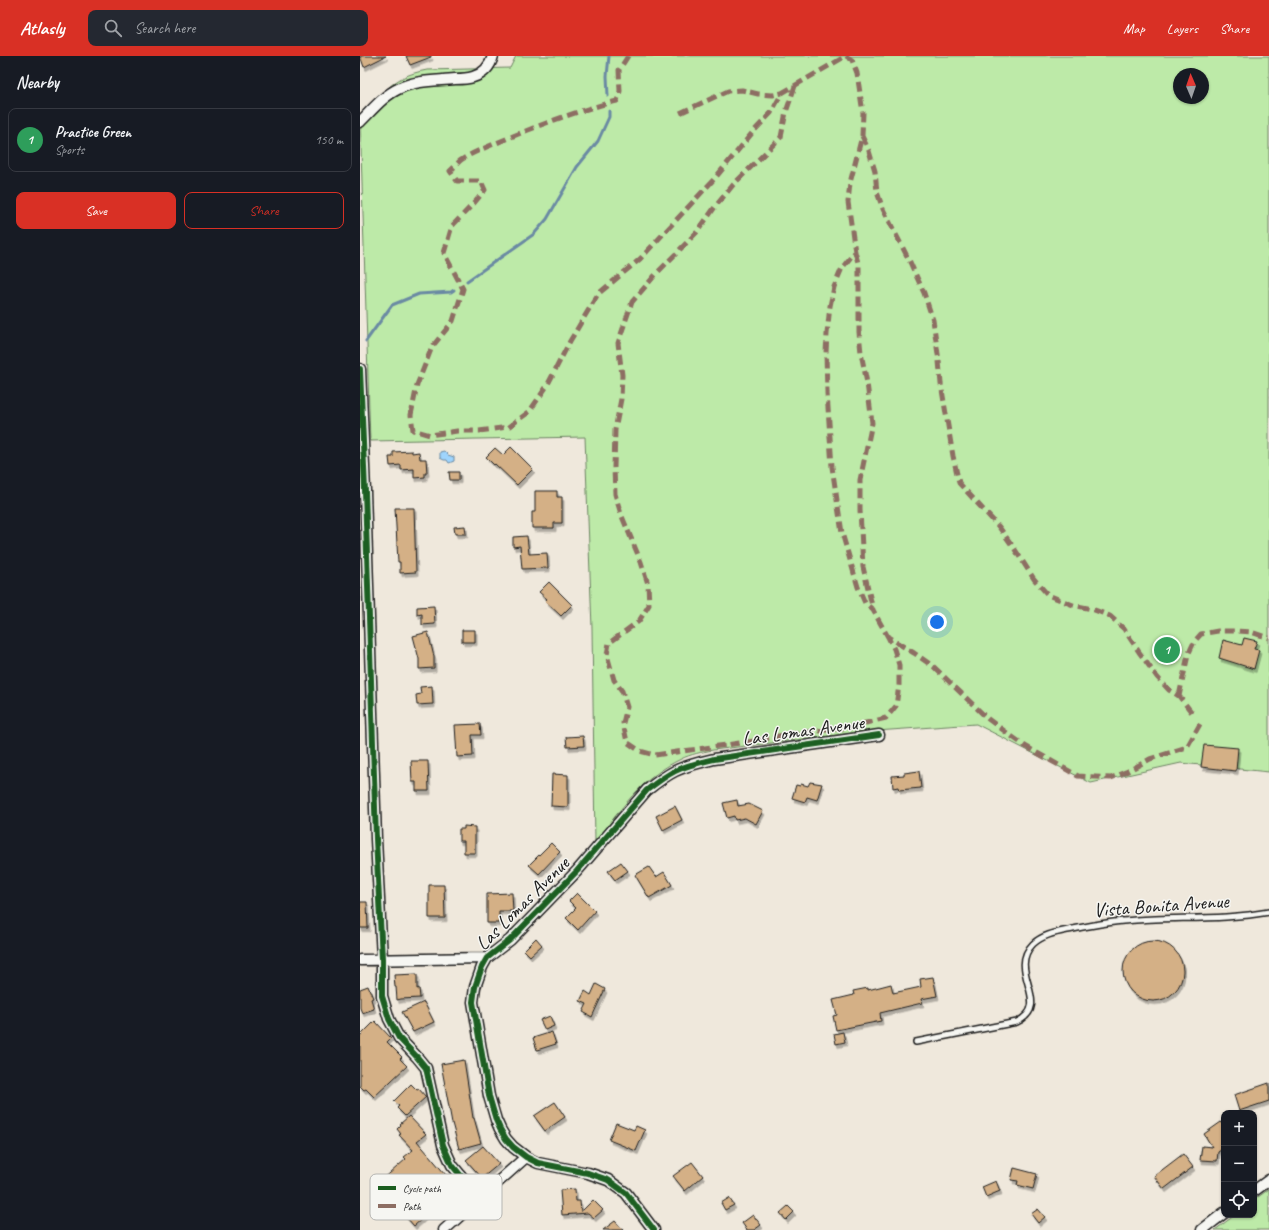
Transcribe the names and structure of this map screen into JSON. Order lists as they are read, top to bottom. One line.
{"streets":{"street":["Las Lomas Avenue"],"lane":["Vista Bonita Avenue"]},"legend":["Cycle path","Path"],"north":"top","page":{"header":"Atlasly","search":"Search here","nav":["Map","Layers","Share"],"heading":"Nearby","list":[{"mark":"1","name":"Practice Green","note":"Sports","value":"150 m"}],"buttons":["Save","Share"],"pins":"1","map_buttons":["+","−"]}}
